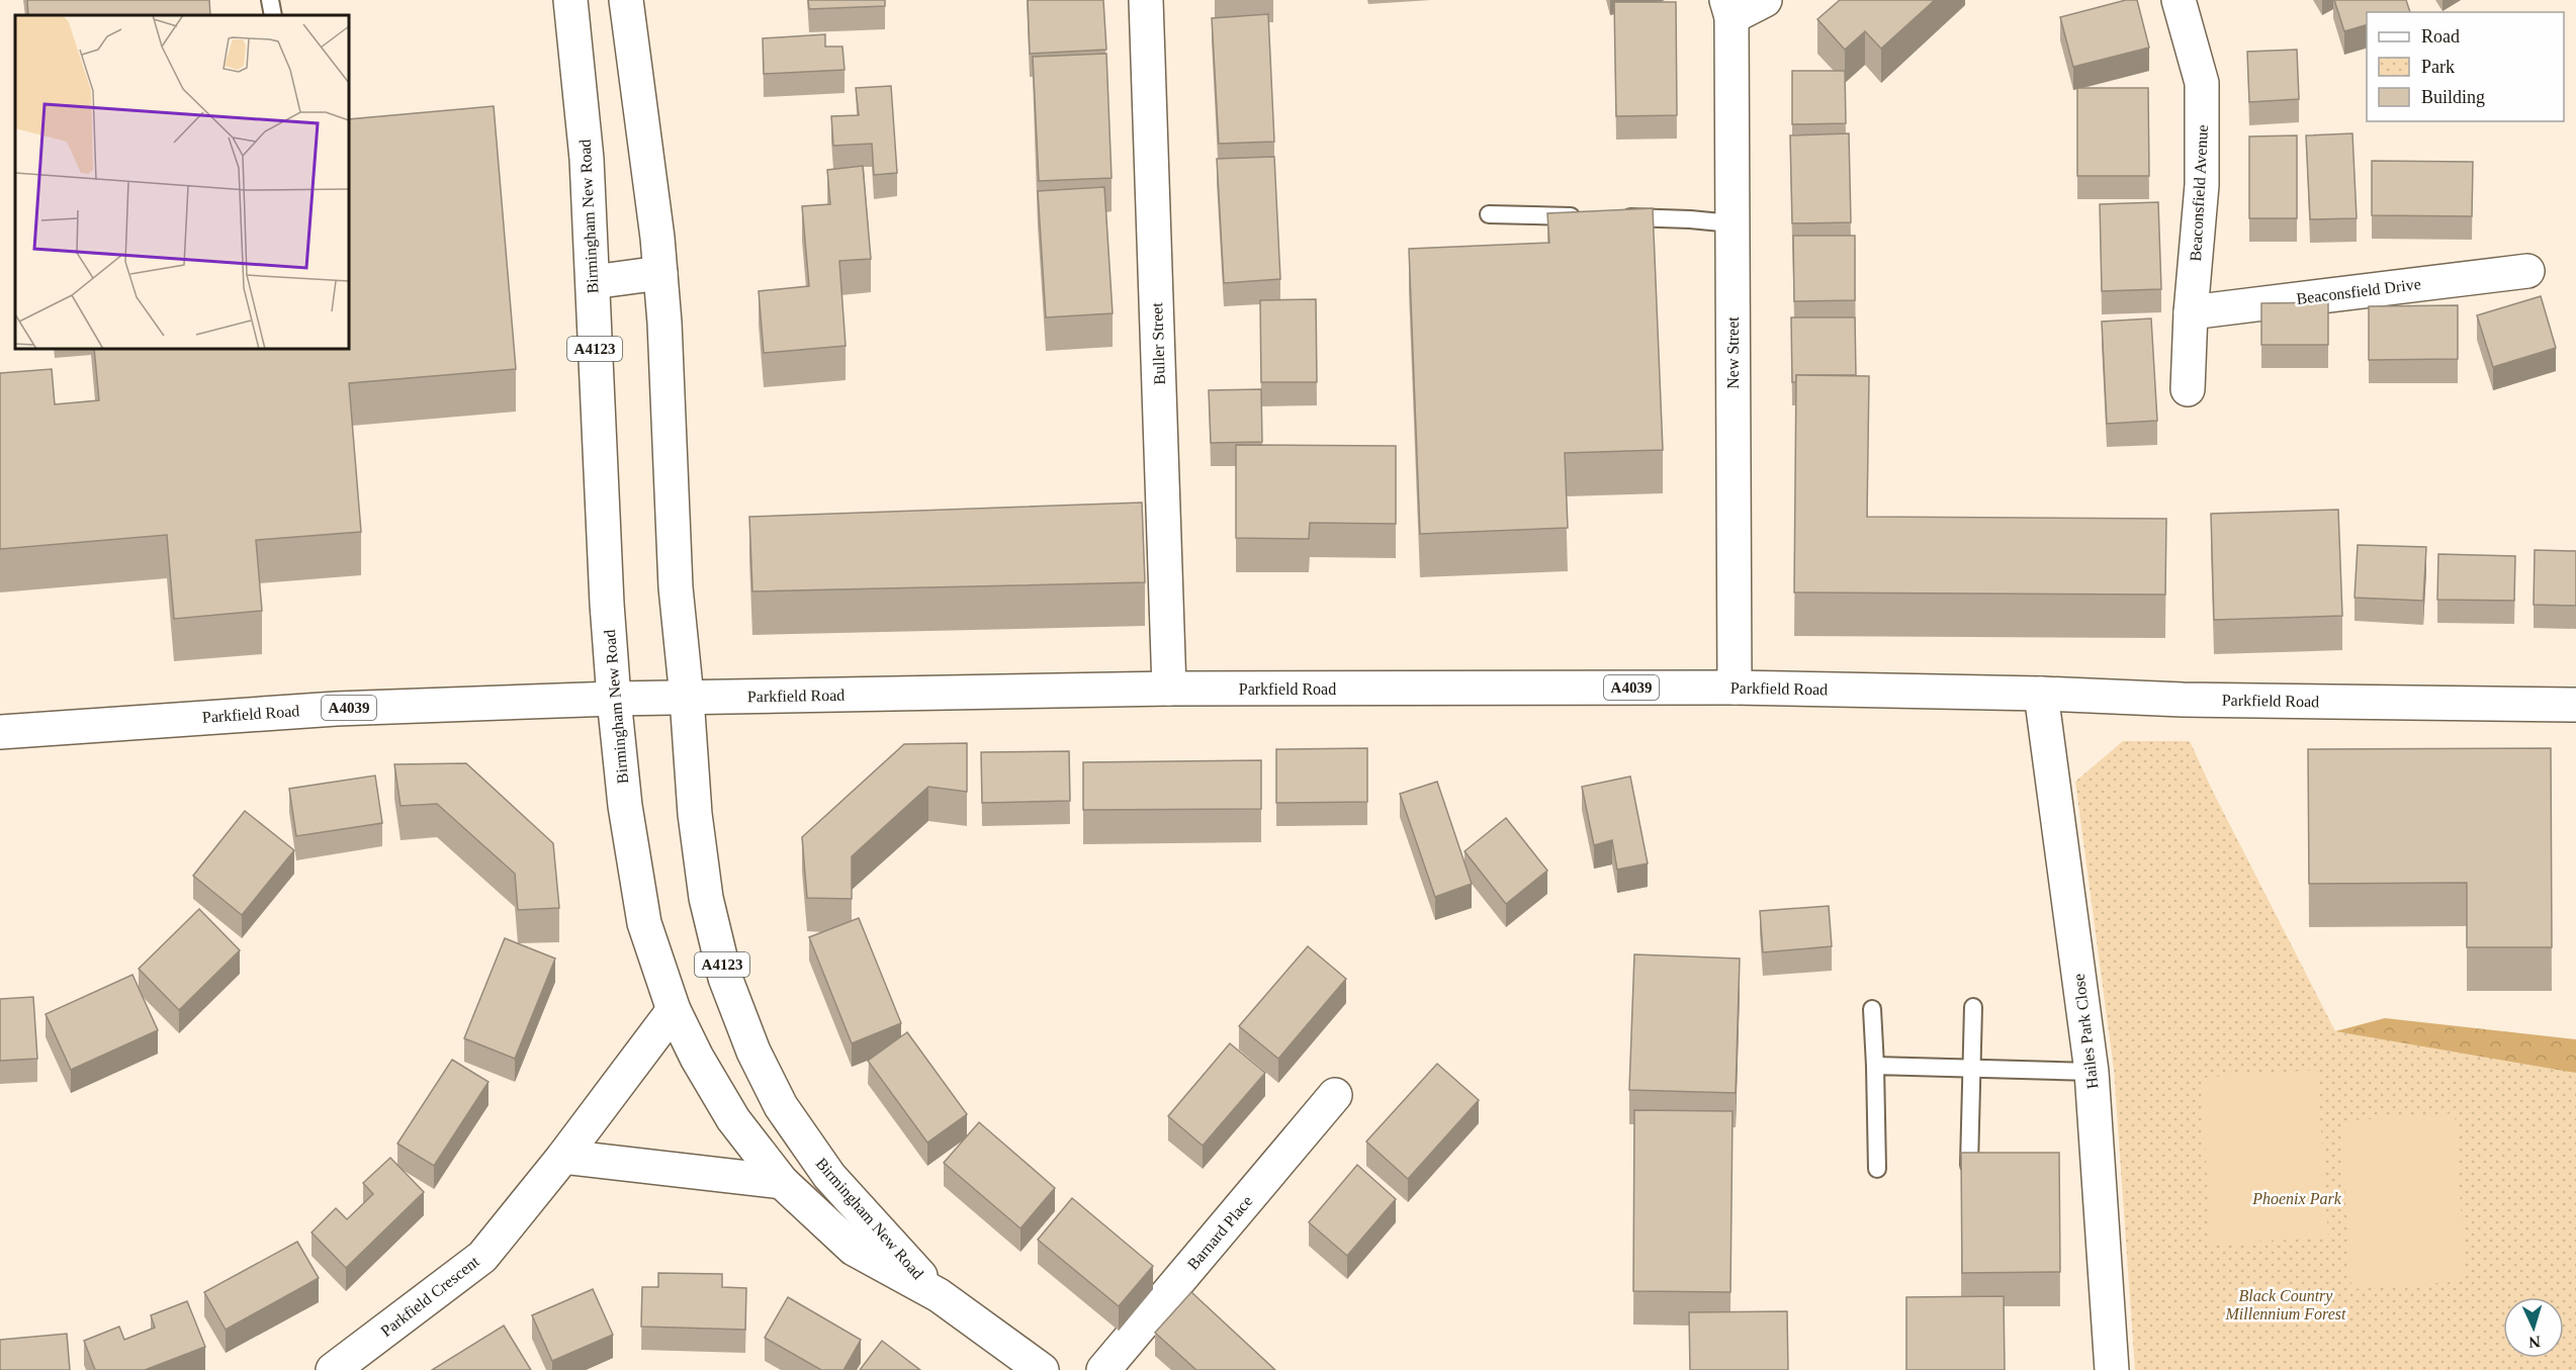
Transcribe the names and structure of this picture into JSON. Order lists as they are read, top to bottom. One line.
{"streets":{"main road":["Beaconsfield Avenue","Birmingham New Road","Beaconsfield Drive","Buller Street","A4123","New Street","A4039","Parkfield Road","Hailes Park Close","Barnard Place","Parkfield Crescent"]},"crossings":[["Beaconsfield Avenue","Beaconsfield Drive"],["Birmingham New Road","Parkfield Road"],["Birmingham New Road","Parkfield Crescent"],["Buller Street","Parkfield Road"],["New Street","Parkfield Road"],["Parkfield Road","Hailes Park Close"]],"parks":["Phoenix Park","Black Country Millennium Forest"],"legend":["Road","Park","Building"],"north":"bottom"}
